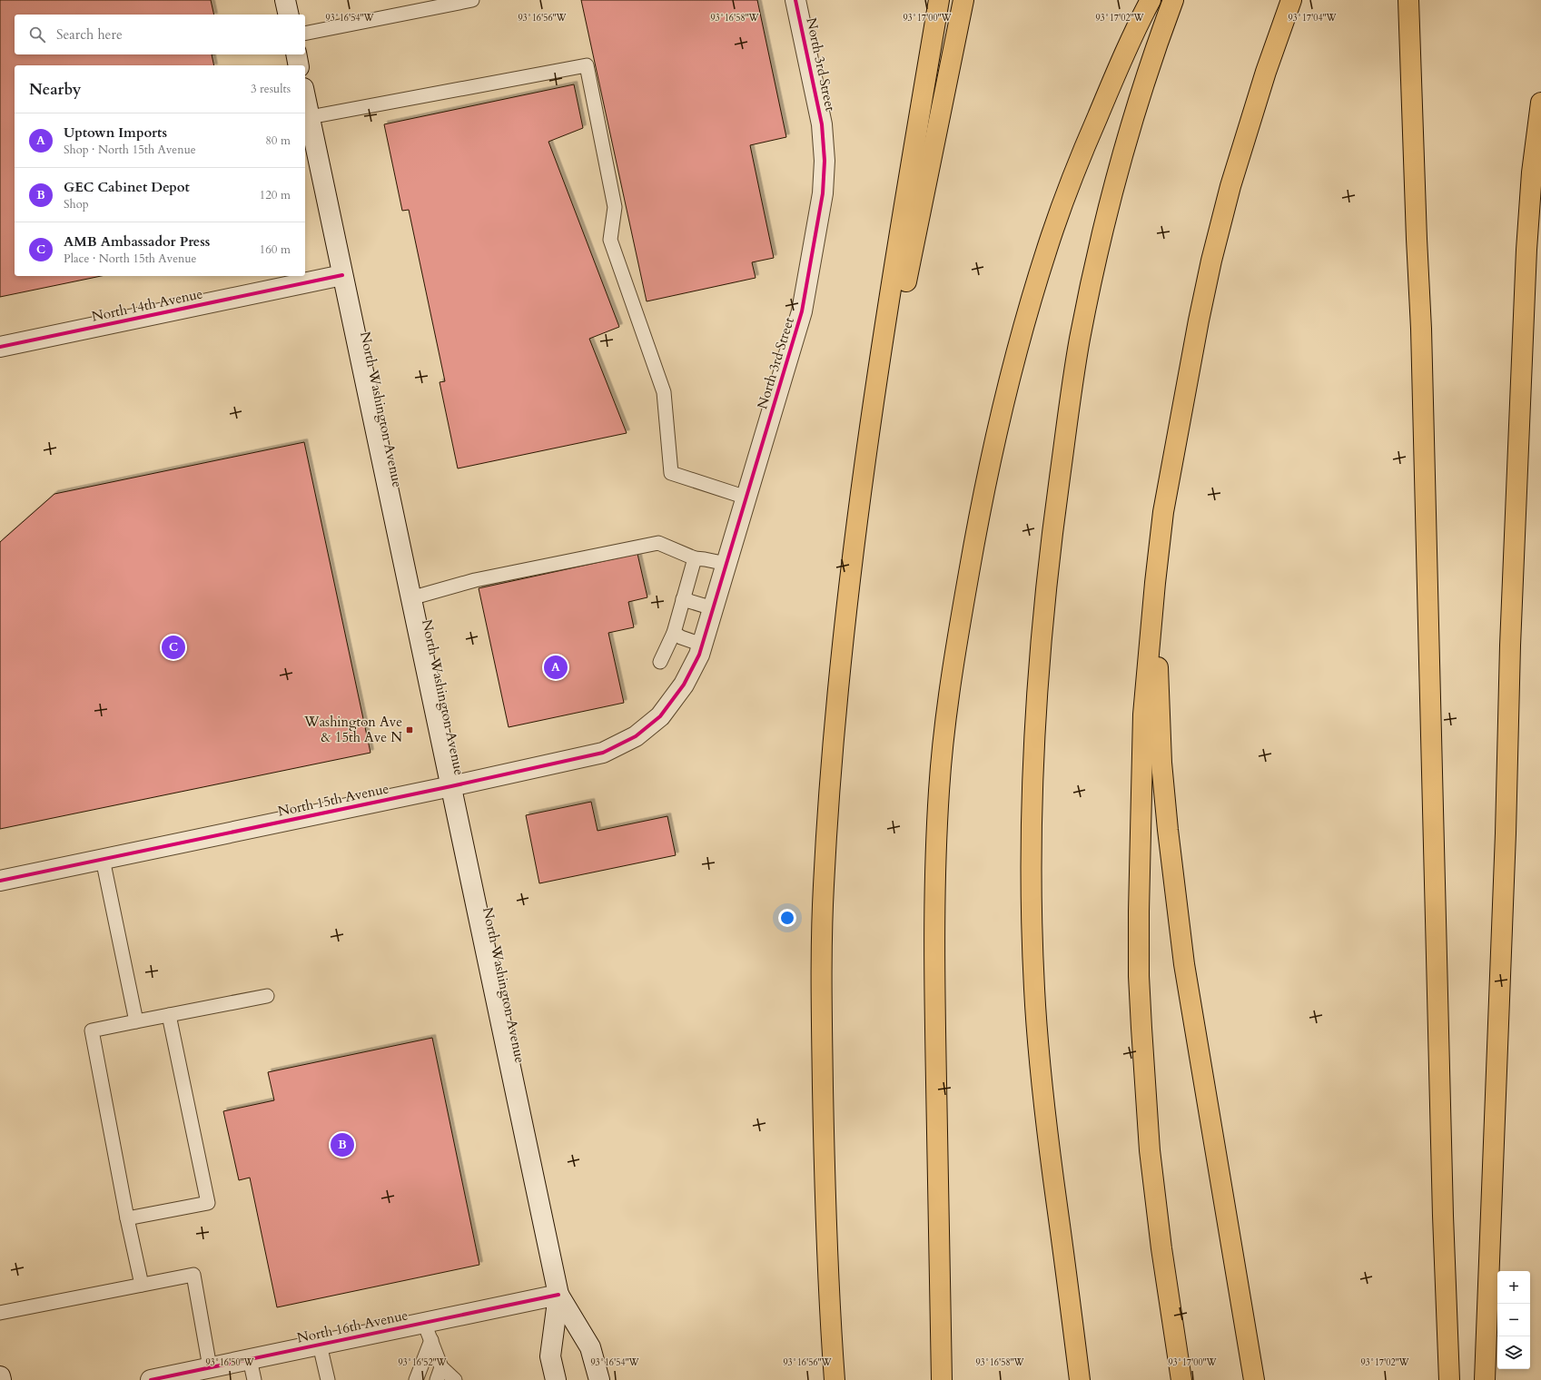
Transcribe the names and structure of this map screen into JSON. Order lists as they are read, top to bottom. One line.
{"streets":{"street":["North 3rd Street","North 14th Avenue","North Washington Avenue","North 15th Avenue","North 16th Avenue"]},"crossings":[["North 3rd Street","North 15th Avenue"],["North 14th Avenue","North Washington Avenue"],["North Washington Avenue","North 15th Avenue"],["North Washington Avenue","North 16th Avenue"]],"places":{"transit":["Washington Ave & 15th Ave N"]},"page":{"search":"Search here","heading":["Nearby","3 results"],"list":[{"mark":"A","name":"Uptown Imports","note":"Shop · North 15th Avenue","value":"80 m"},{"mark":"B","name":"GEC Cabinet Depot","note":"Shop","value":"120 m"},{"mark":"C","name":"AMB Ambassador Press","note":"Place · North 15th Avenue","value":"160 m"}],"pins":["C","A","B"],"map_buttons":["+","−"]},"coordinates":["93°16'54\"W","93°16'56\"W","93°16'58\"W","93°17'00\"W","93°17'02\"W","93°17'04\"W","93°16'50\"W","93°16'52\"W"]}
